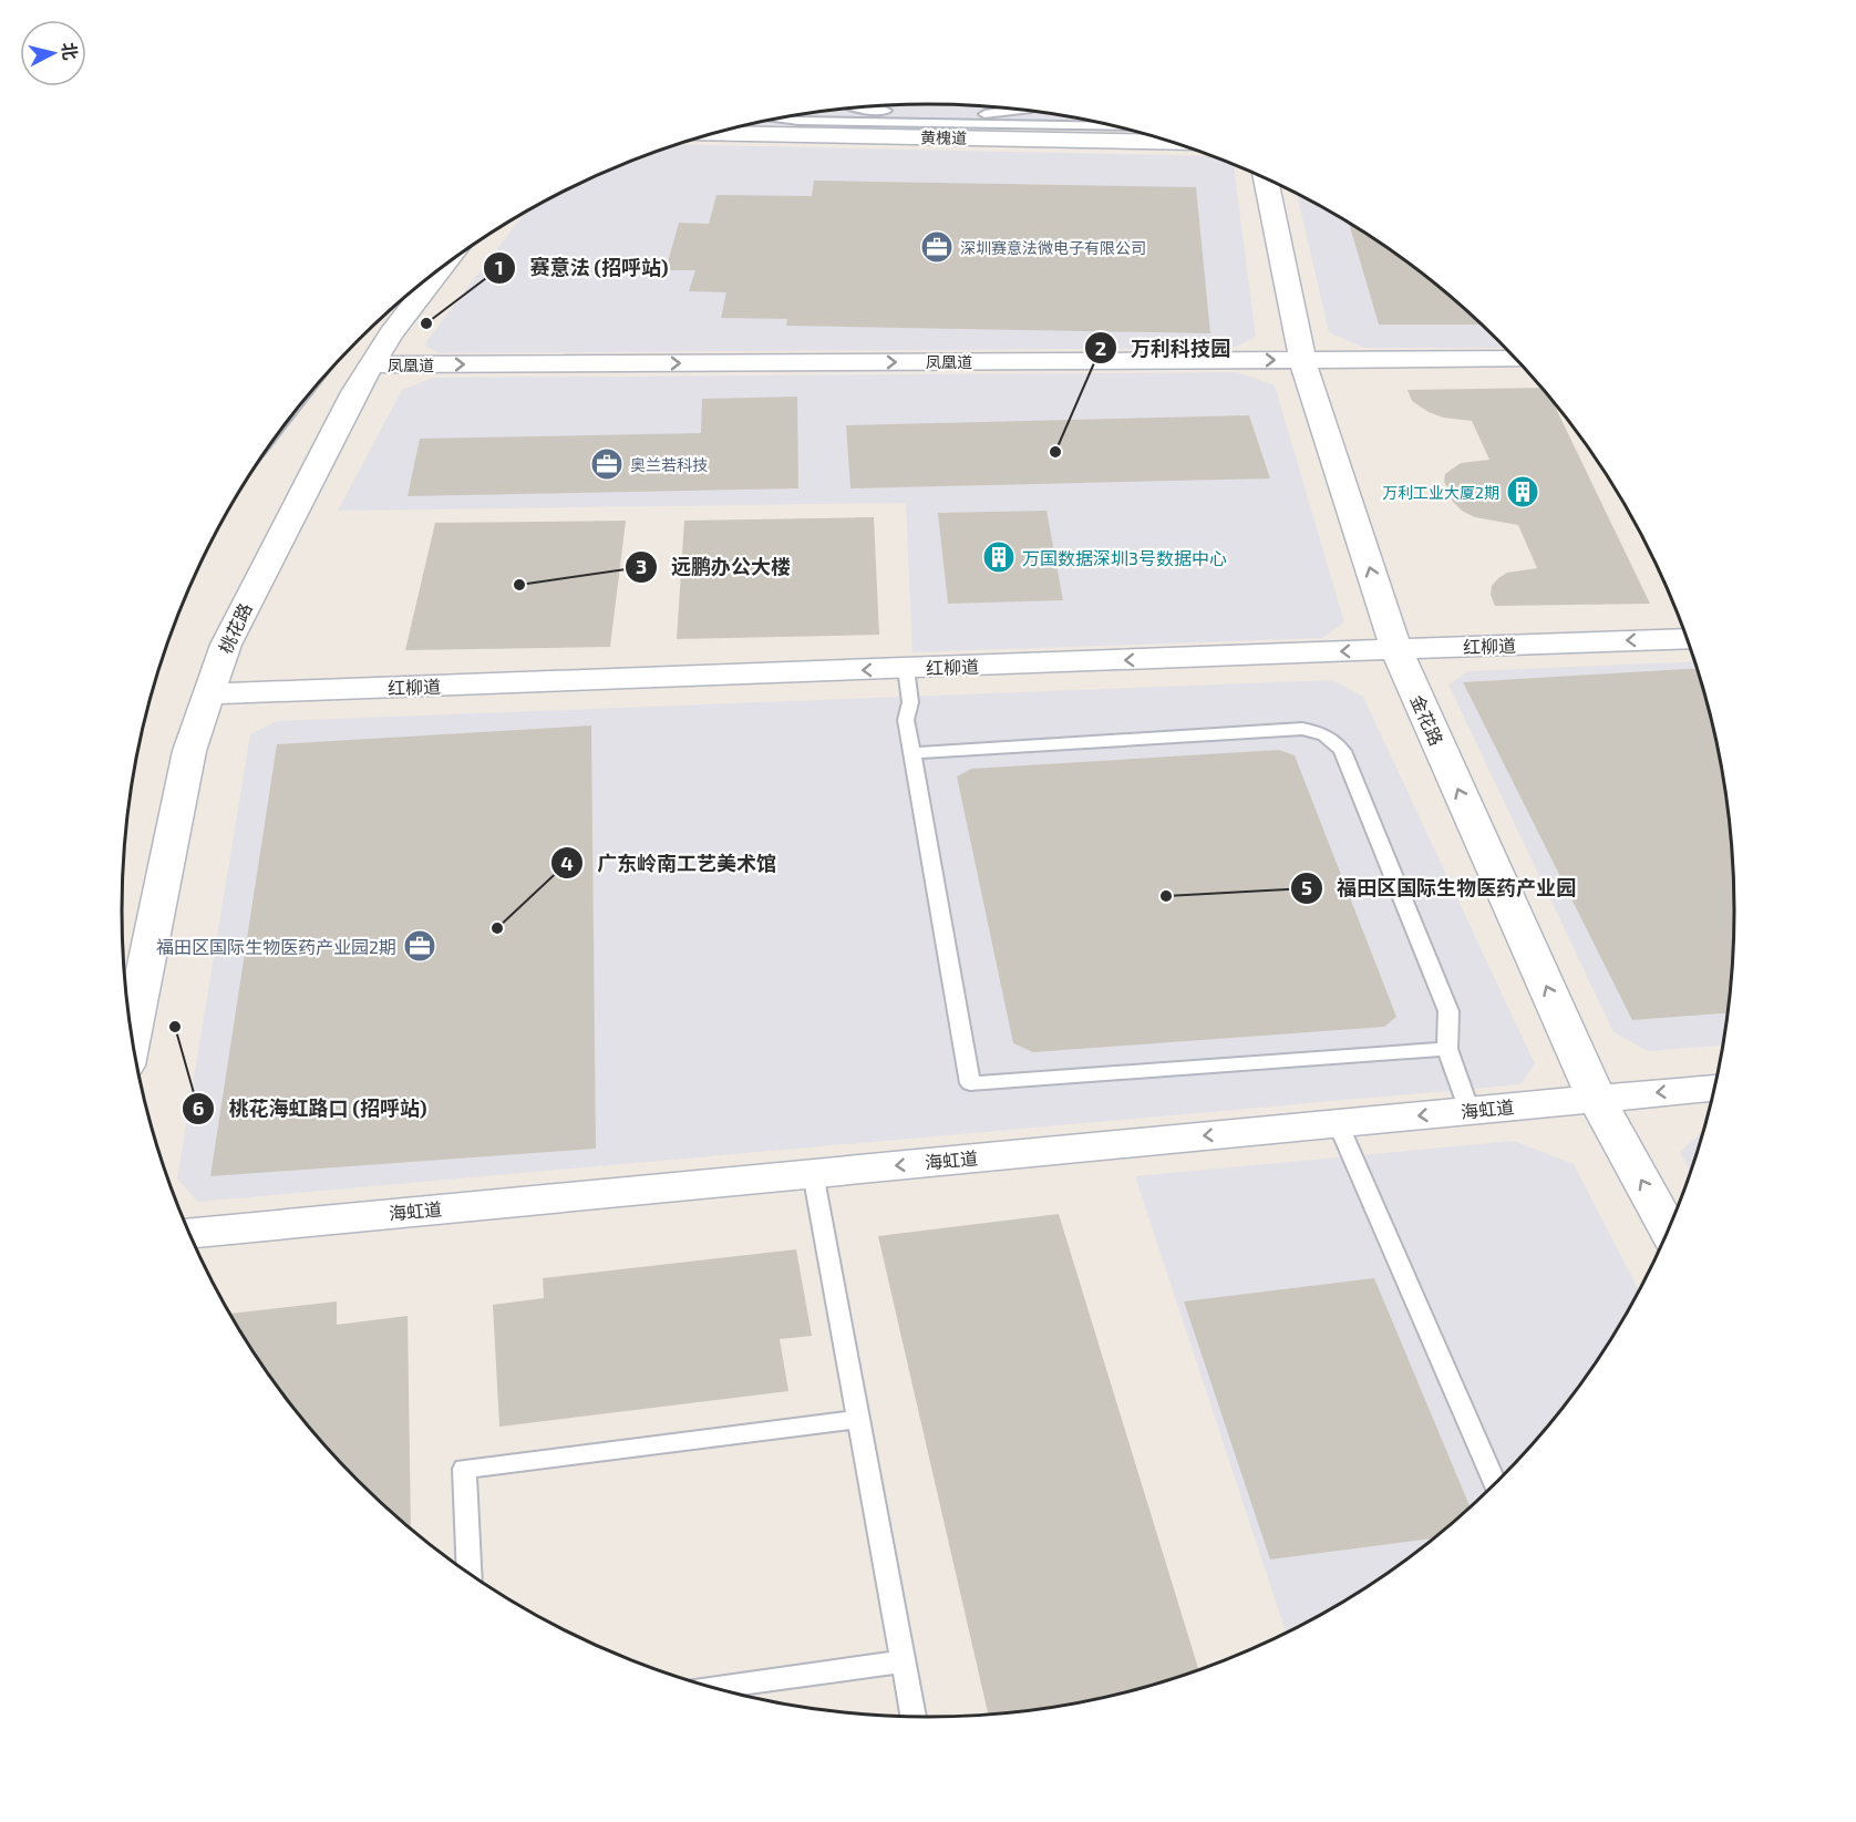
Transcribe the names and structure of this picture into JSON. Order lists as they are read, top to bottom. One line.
{"streets":{"street":["黄槐道","凤凰道","桃花路","红柳道","金花路","海虹道"]},"crossings":[["凤凰道","桃花路"],["凤凰道","金花路"],["桃花路","红柳道"],["红柳道","金花路"],["金花路","海虹道"]],"one_way":["凤凰道","红柳道","金花路","海虹道"],"places":{"office":["深圳赛意法微电子有限公司","奥兰若科技","福田区国际生物医药产业园2期"],"other":["赛意法 (招呼站)","万利科技园","远鹏办公大楼","福田区国际生物医药产业园","广东岭南工艺美术馆","桃花海虹路口 (招呼站)"],"building":["万利工业大厦2期","万国数据深圳3号数据中心"]},"north":"right"}
